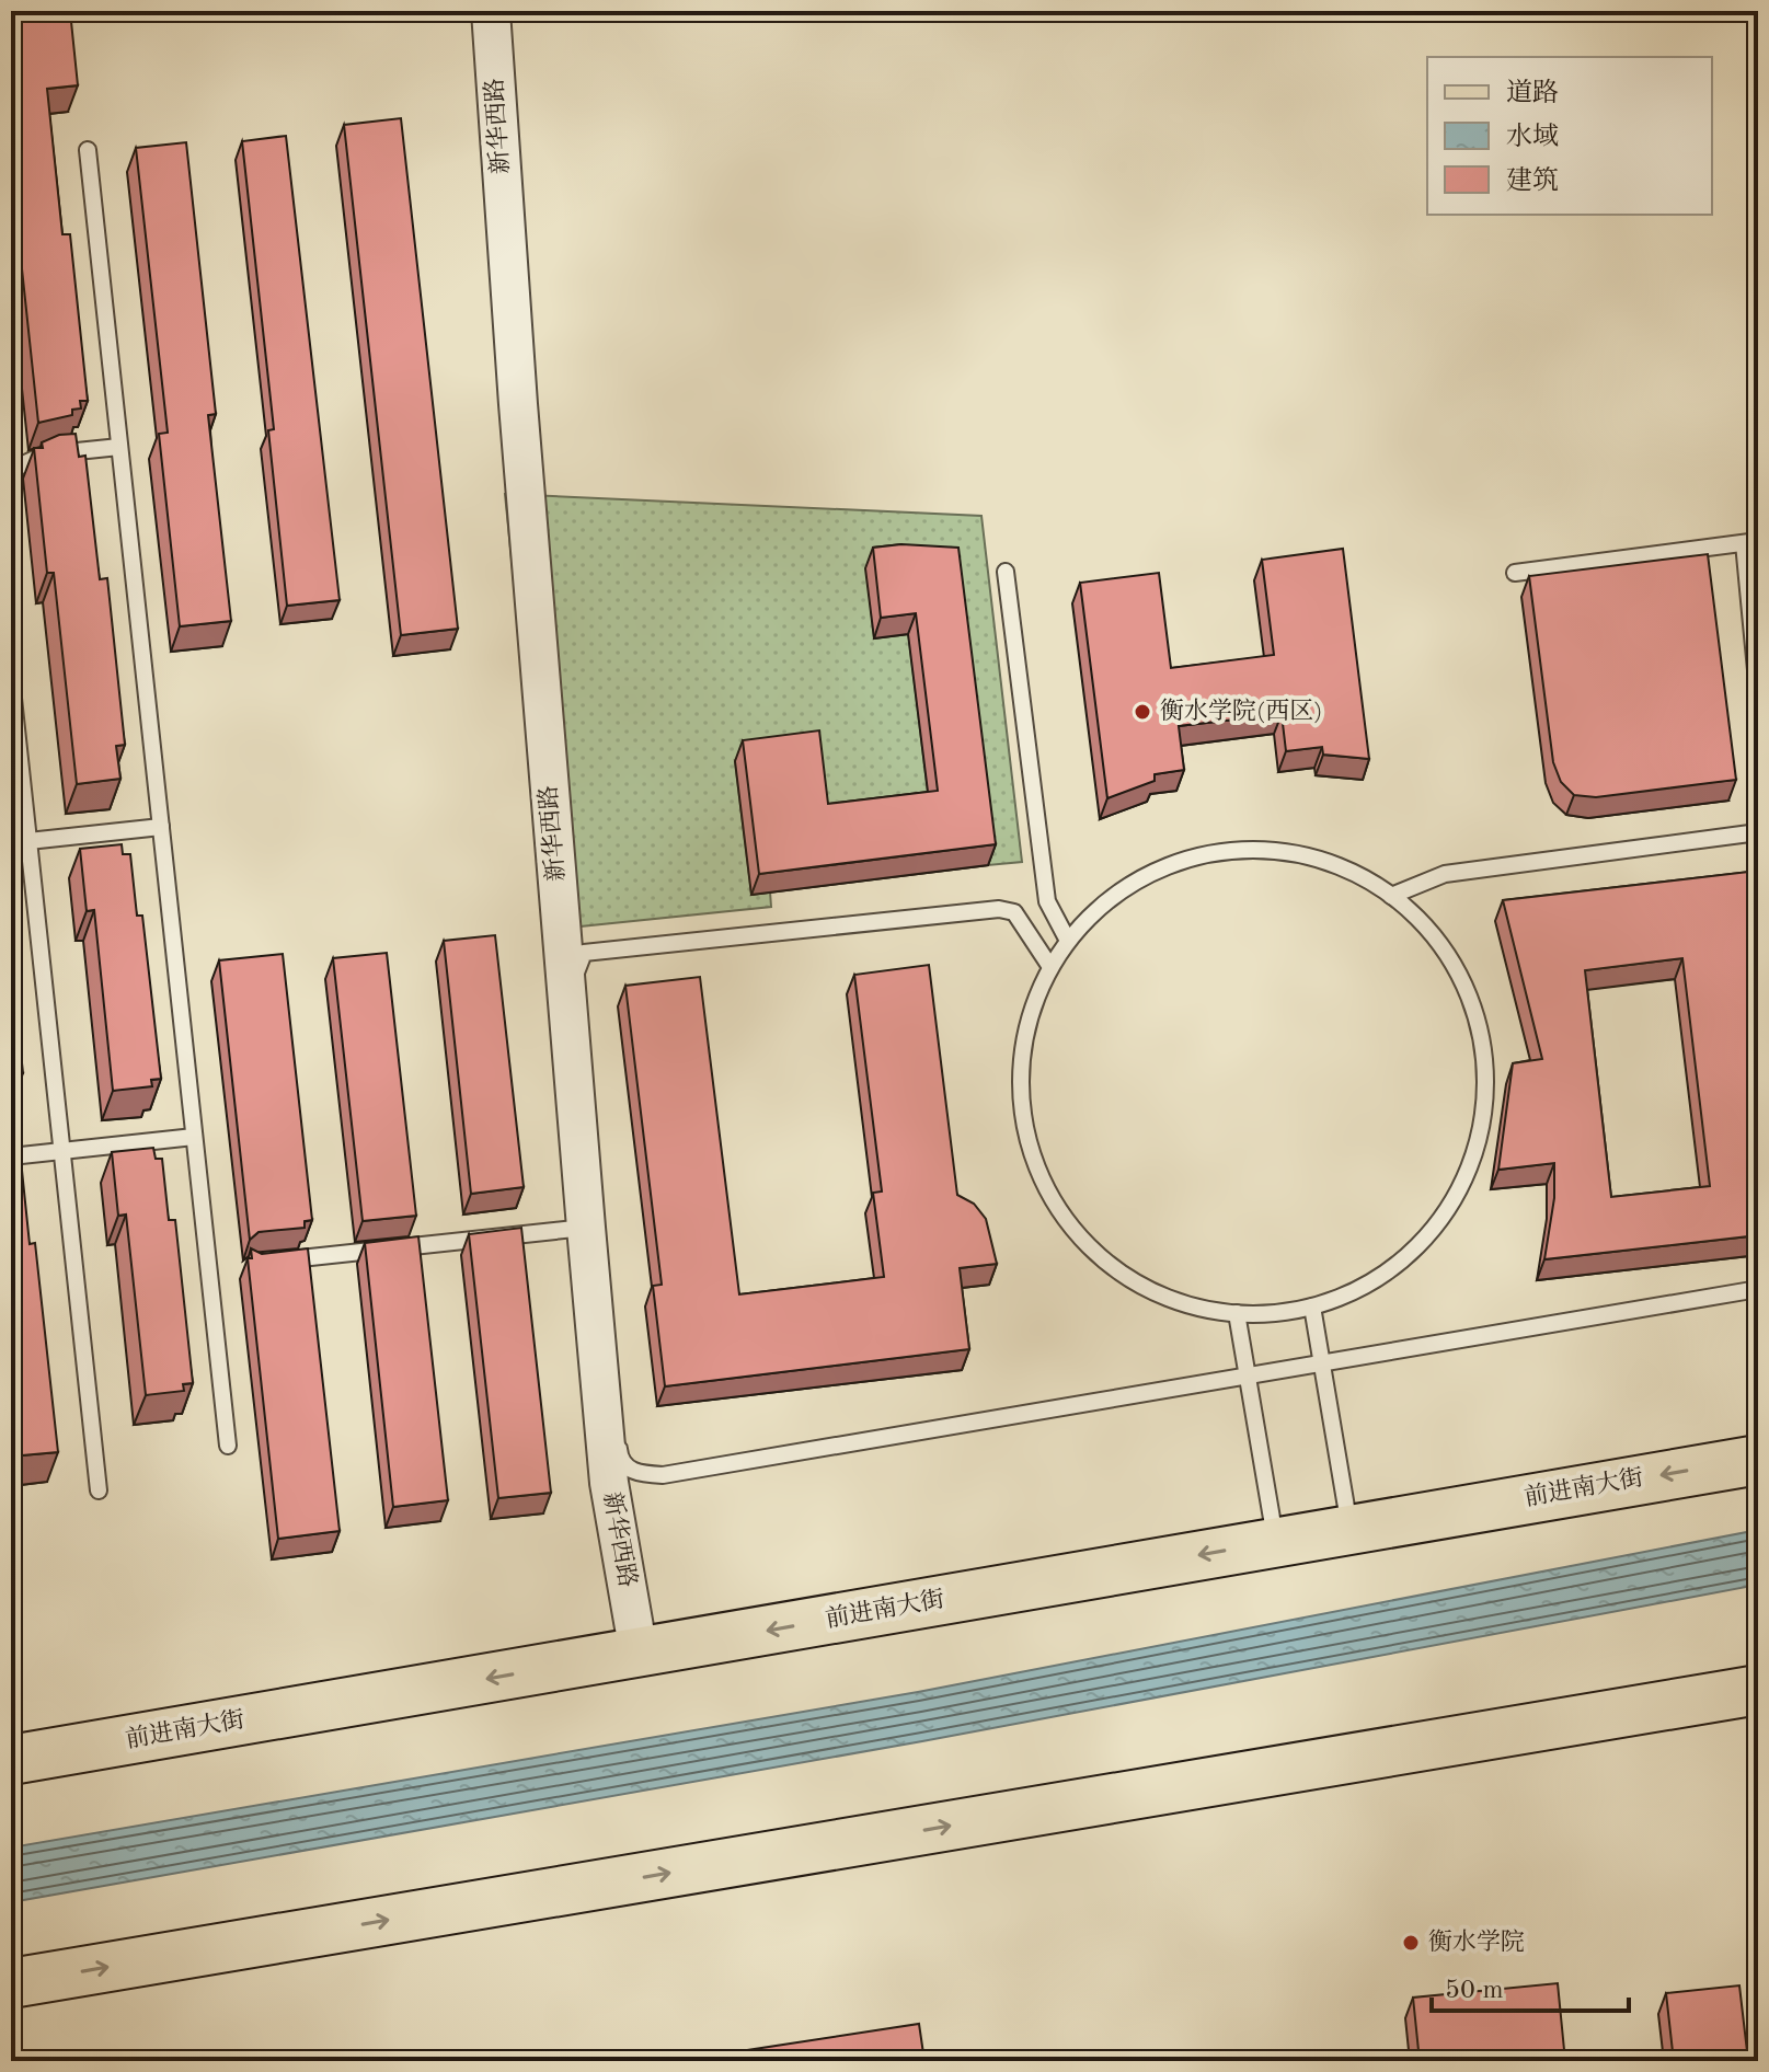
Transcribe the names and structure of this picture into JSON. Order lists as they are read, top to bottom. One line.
{"streets":{"main road":["前进南大街"],"street":["新华西路"]},"crossings":[["新华西路","前进南大街"]],"places":["衡水学院(西区)","衡水学院"],"legend":["道路","水域","建筑"],"scale_bar":"50 m"}
